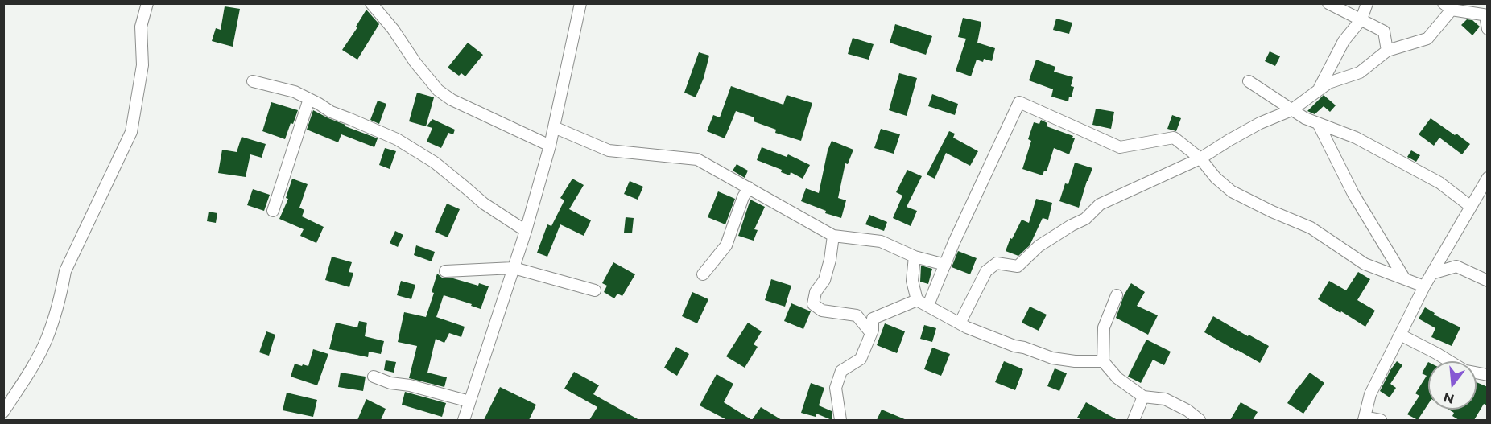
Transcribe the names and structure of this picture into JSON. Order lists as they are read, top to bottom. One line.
{"north":"bottom"}
